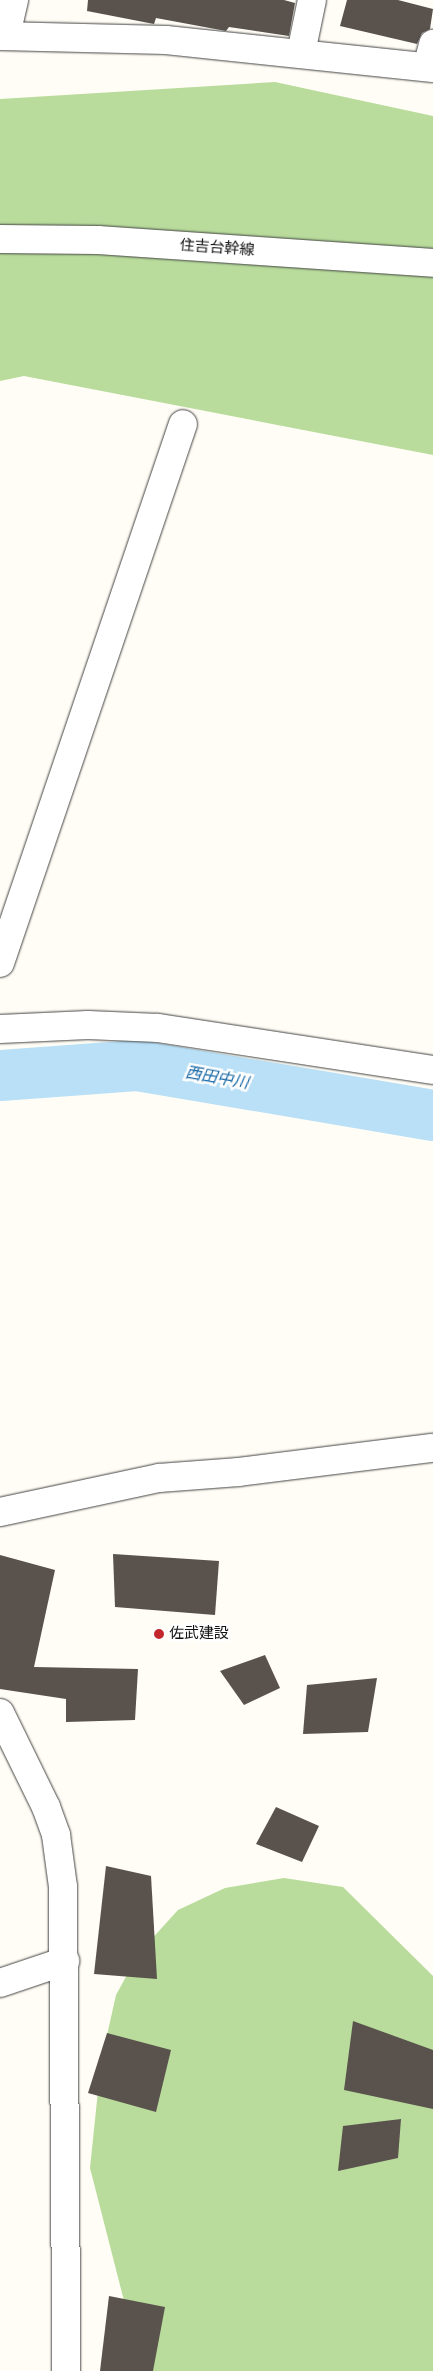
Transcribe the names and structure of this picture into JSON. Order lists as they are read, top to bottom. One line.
{"streets":{"street":["住吉台幹線"]},"water":["西田中川"],"places":["佐武建設"]}
